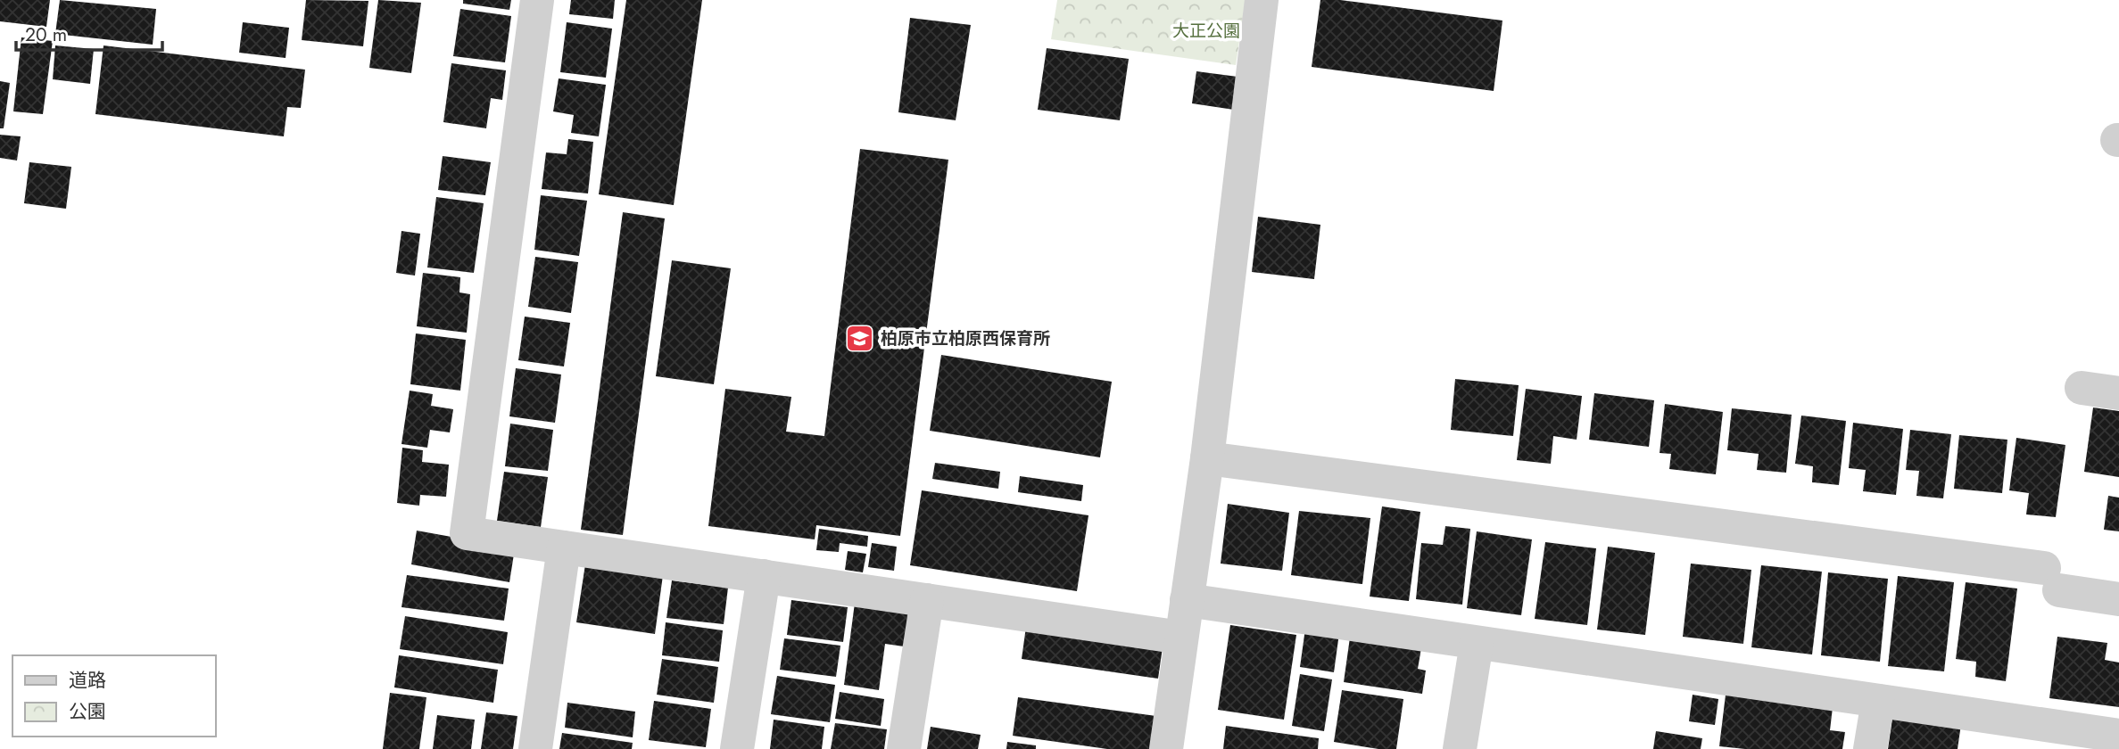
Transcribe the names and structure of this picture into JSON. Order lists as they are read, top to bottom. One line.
{"parks":["大正公園"],"places":{"school or university":["柏原市立柏原西保育所"]},"legend":["道路","公園"],"scale_bar":"20 m"}
